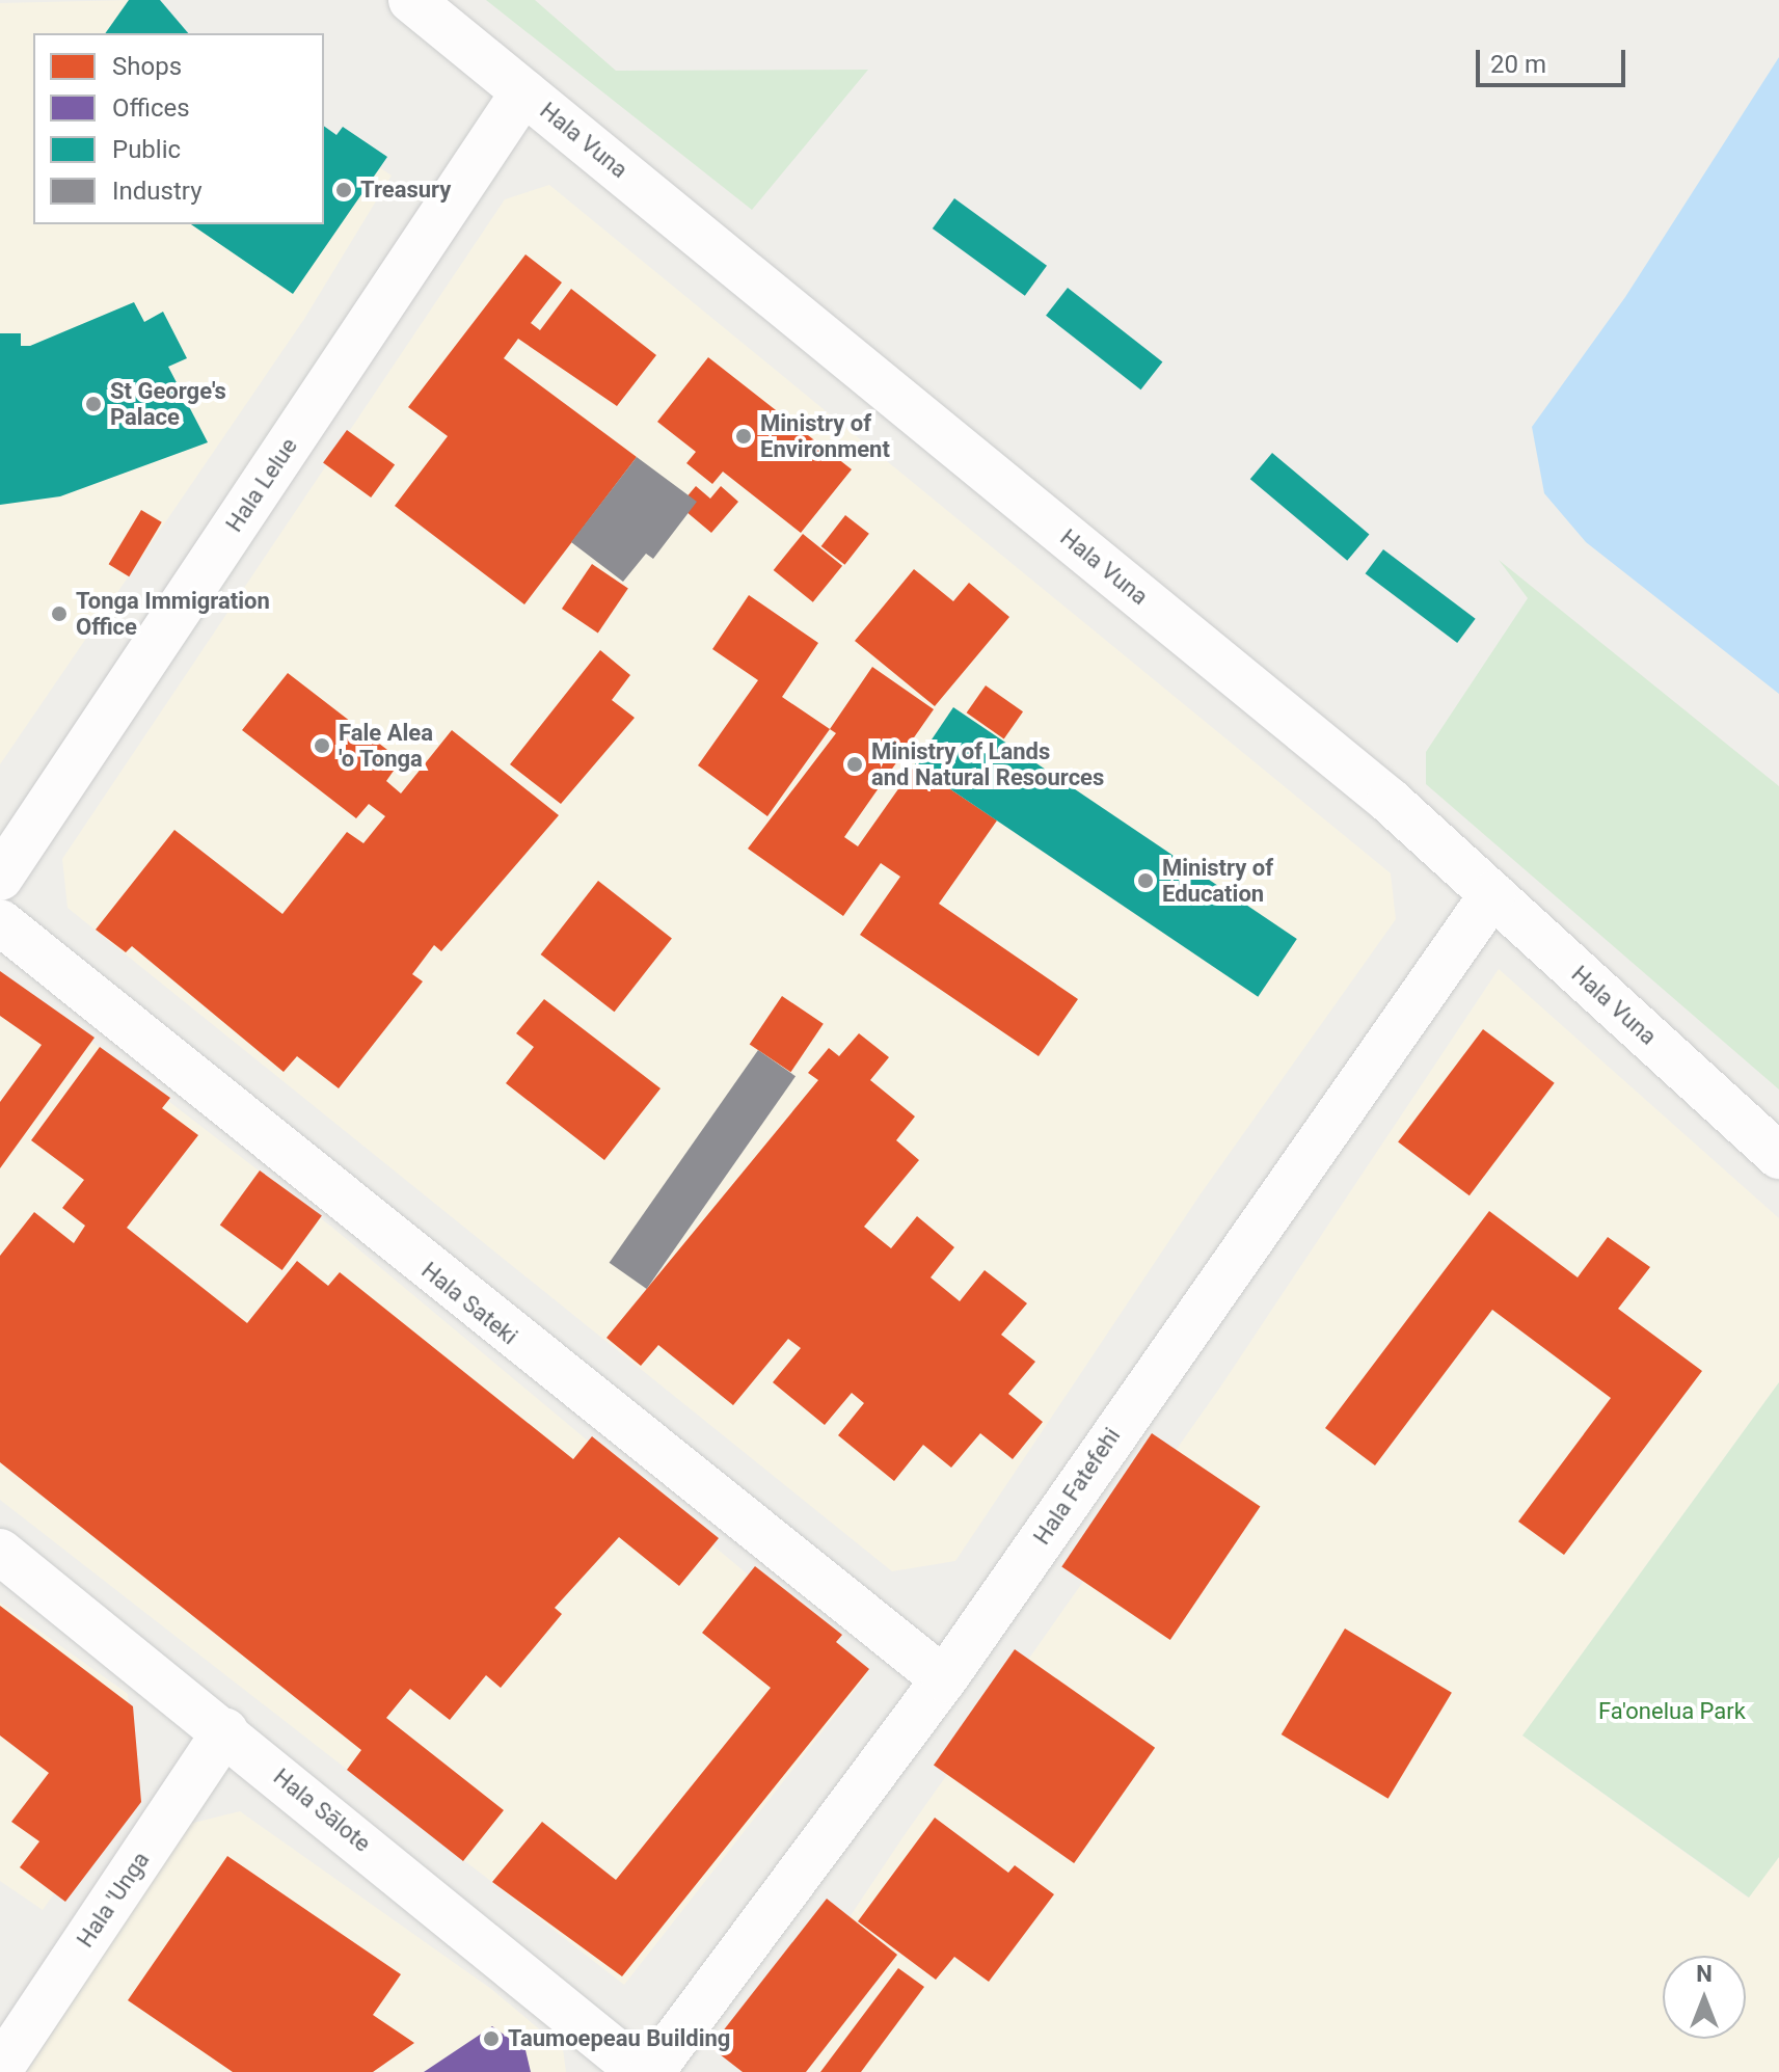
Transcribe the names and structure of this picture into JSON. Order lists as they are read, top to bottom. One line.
{"streets":{"street":["Hala Vuna","Hala Lelue","Hala Sateki","Hala Fatefehi","Hala Sālote","Hala 'Unga"]},"crossings":[["Hala Vuna","Hala Lelue"],["Hala Vuna","Hala Fatefehi"],["Hala Sateki","Hala Fatefehi"],["Hala Sālote","Hala 'Unga"]],"parks":["Fa'onelua Park"],"places":["Treasury","St George's Palace","Ministry of Environment","Tonga Immigration Office","Fale Alea 'o Tonga","Ministry of Lands and Natural Resources","Ministry of Education","Taumoepeau Building"],"legend":["Shops","Offices","Public","Industry"],"scale_bar":"20 m","north":"top"}
